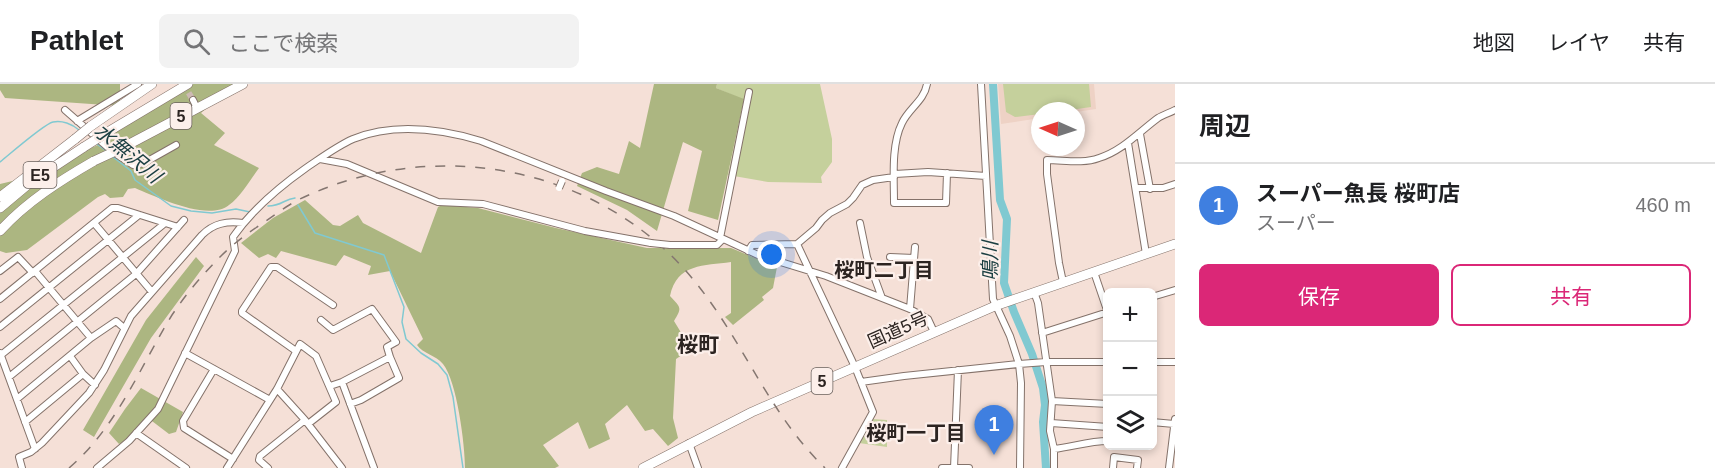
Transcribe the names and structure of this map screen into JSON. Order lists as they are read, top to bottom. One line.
{"streets":{"highway":["5","E5","国道5号"]},"districts":["桜町二丁目","桜町","桜町一丁目"],"water":["水無沢川","鳴川"],"north":"left","page":{"header":"Pathlet","search":"ここで検索","nav":["地図","レイヤ","共有"],"heading":"周辺","list":[{"mark":"1","name":"スーパー魚長 桜町店","note":"スーパー","value":"460 m"}],"buttons":["保存","共有"],"map_buttons":["+","−"],"pins":"1"}}
